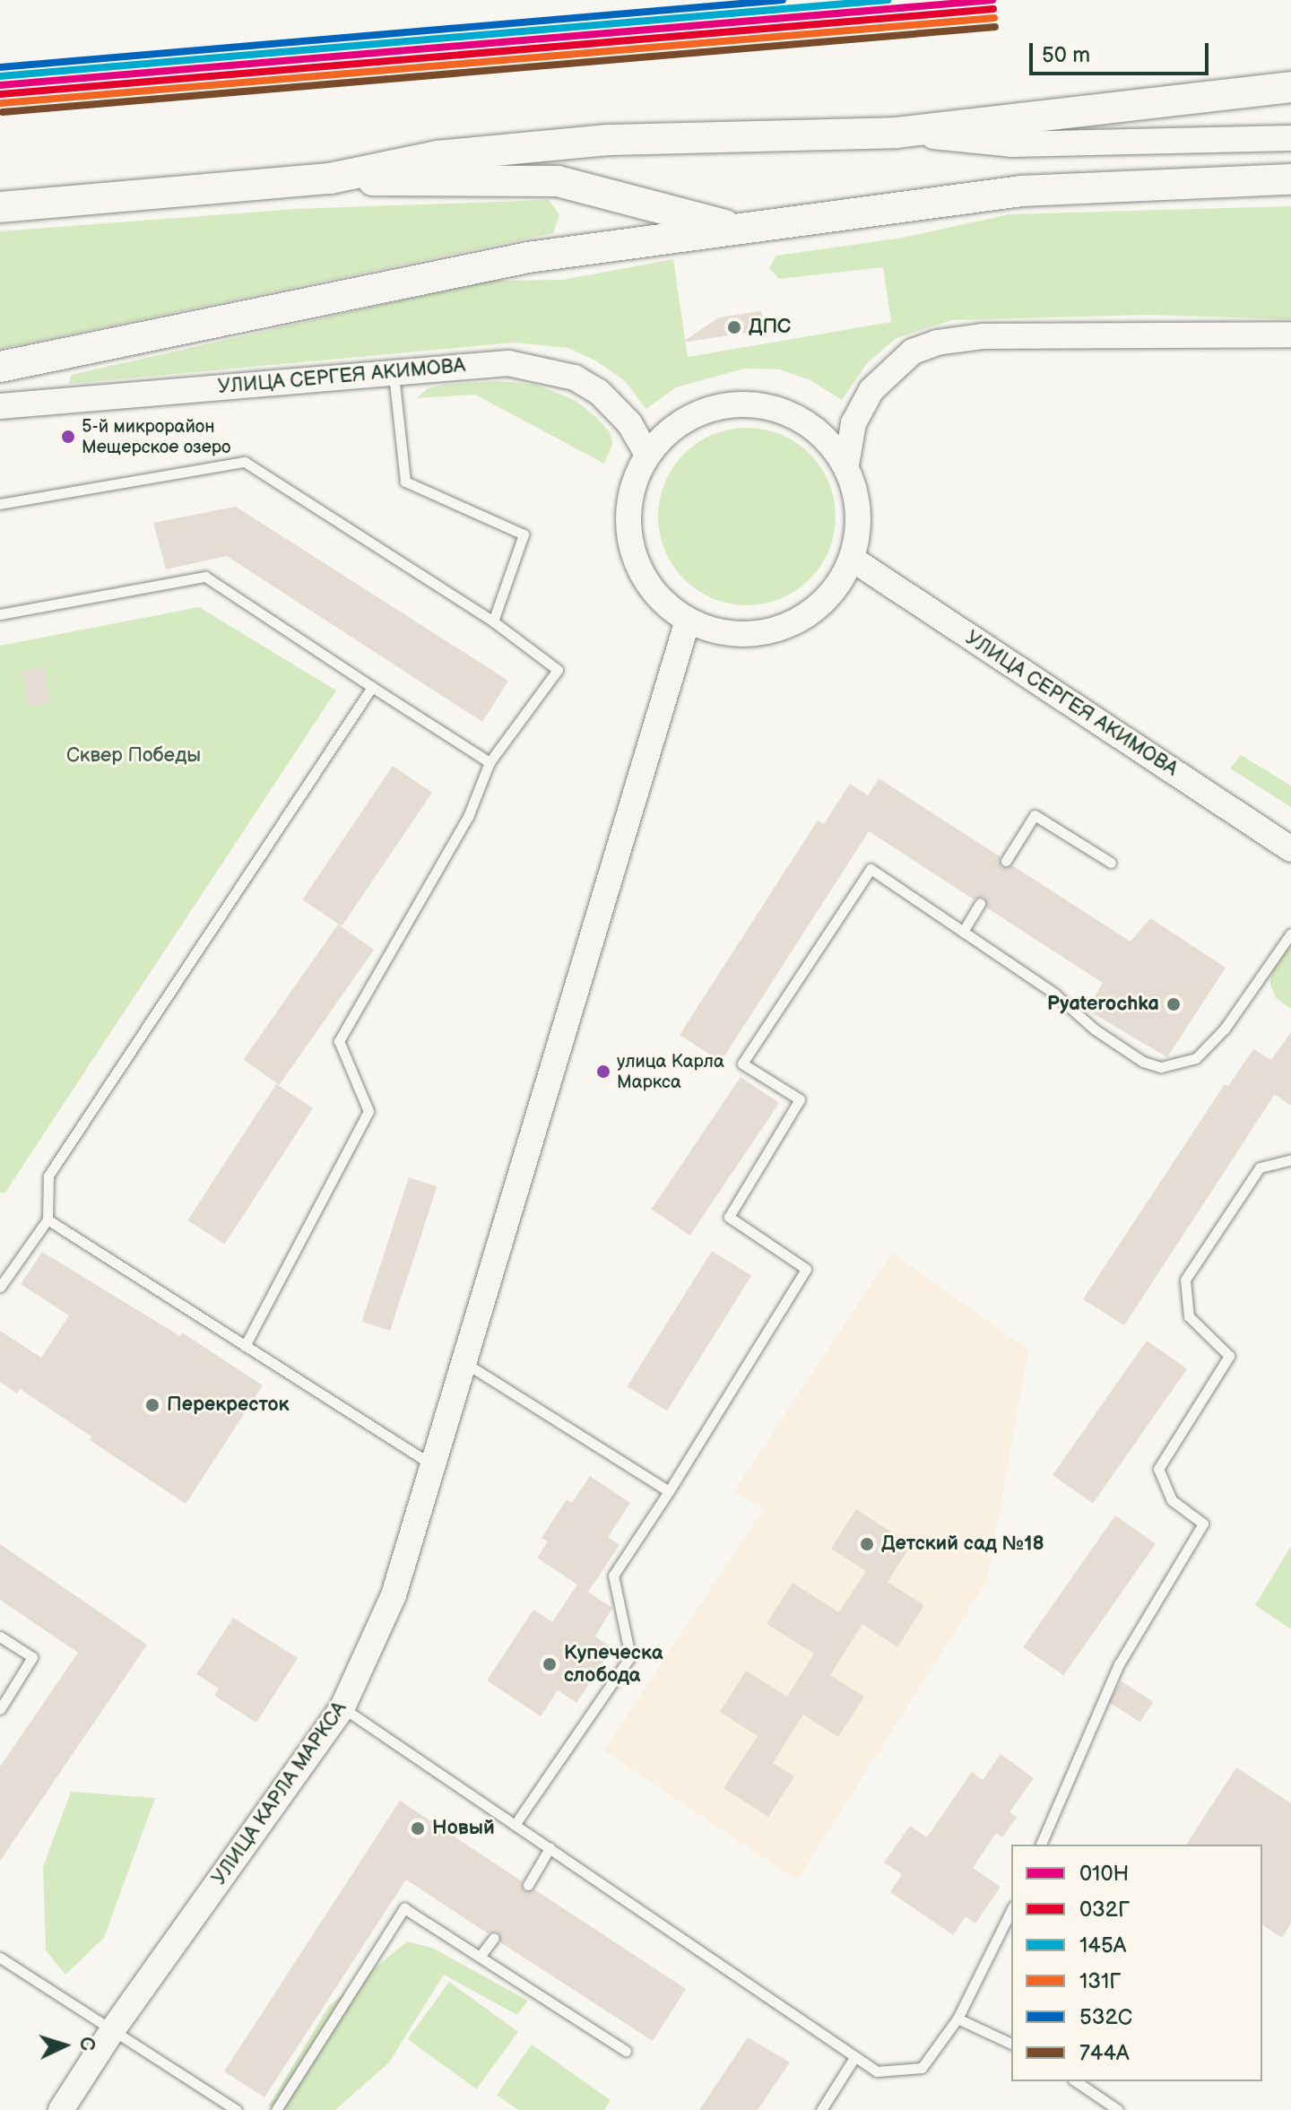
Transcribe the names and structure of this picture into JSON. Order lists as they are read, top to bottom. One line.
{"streets":{"street":["УЛИЦА СЕРГЕЯ АКИМОВА","УЛИЦА КАРЛА МАРКСА"]},"crossings":[["УЛИЦА СЕРГЕЯ АКИМОВА","УЛИЦА КАРЛА МАРКСА"]],"parks":["Сквер Победы"],"places":["ДПС","5-й микрорайон Мещерское озеро","Pyaterochka","улица Карла Маркса","Перекресток","Детский сад №18","Купеческа слобода","Новый"],"lines":["transit line 010Н","transit line 145А","transit line 532С","transit line 032Г","transit line 131Г","transit line 744А"],"legend":["010Н","032Г","145А","131Г","532С","744А"],"scale_bar":"50 m","north":"right"}
